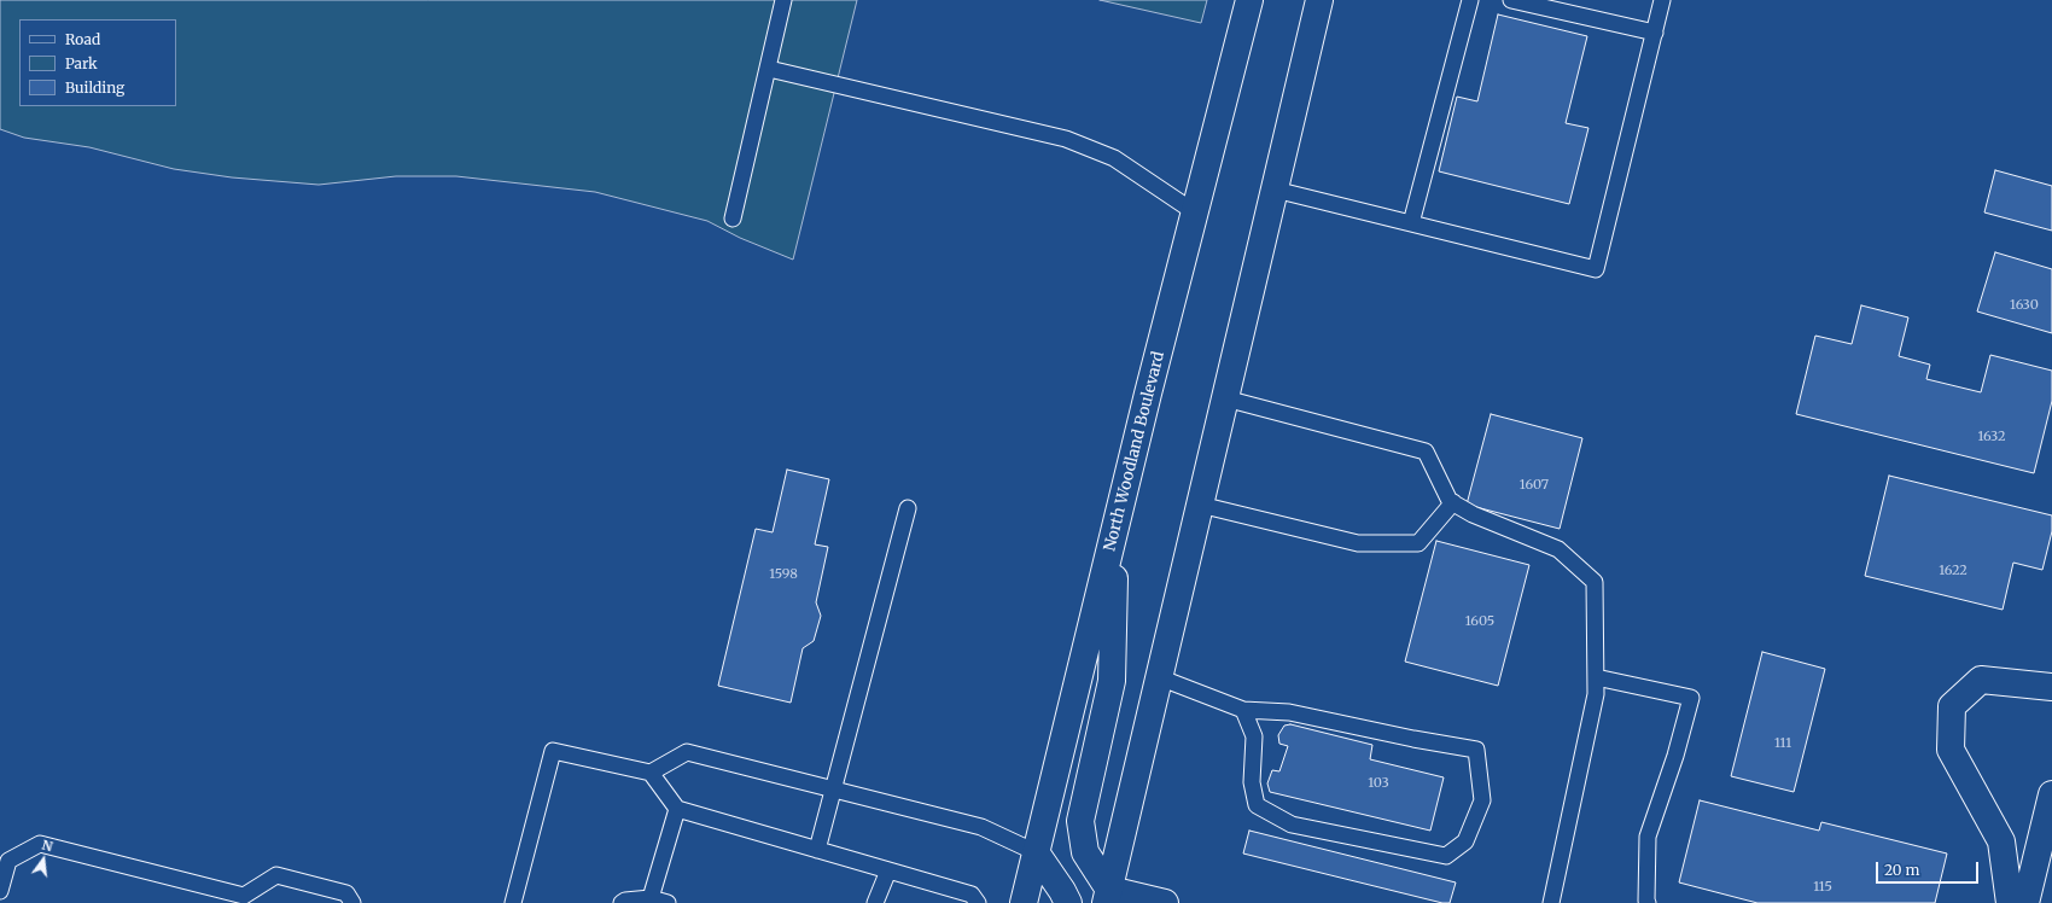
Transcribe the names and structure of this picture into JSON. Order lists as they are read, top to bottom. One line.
{"streets":{"main road":["North Woodland Boulevard"]},"house_numbers":["1630","1632","1607","1622","1598","1605","111","103","115"],"legend":["Road","Park","Building"],"scale_bar":"20 m","north":"top"}
